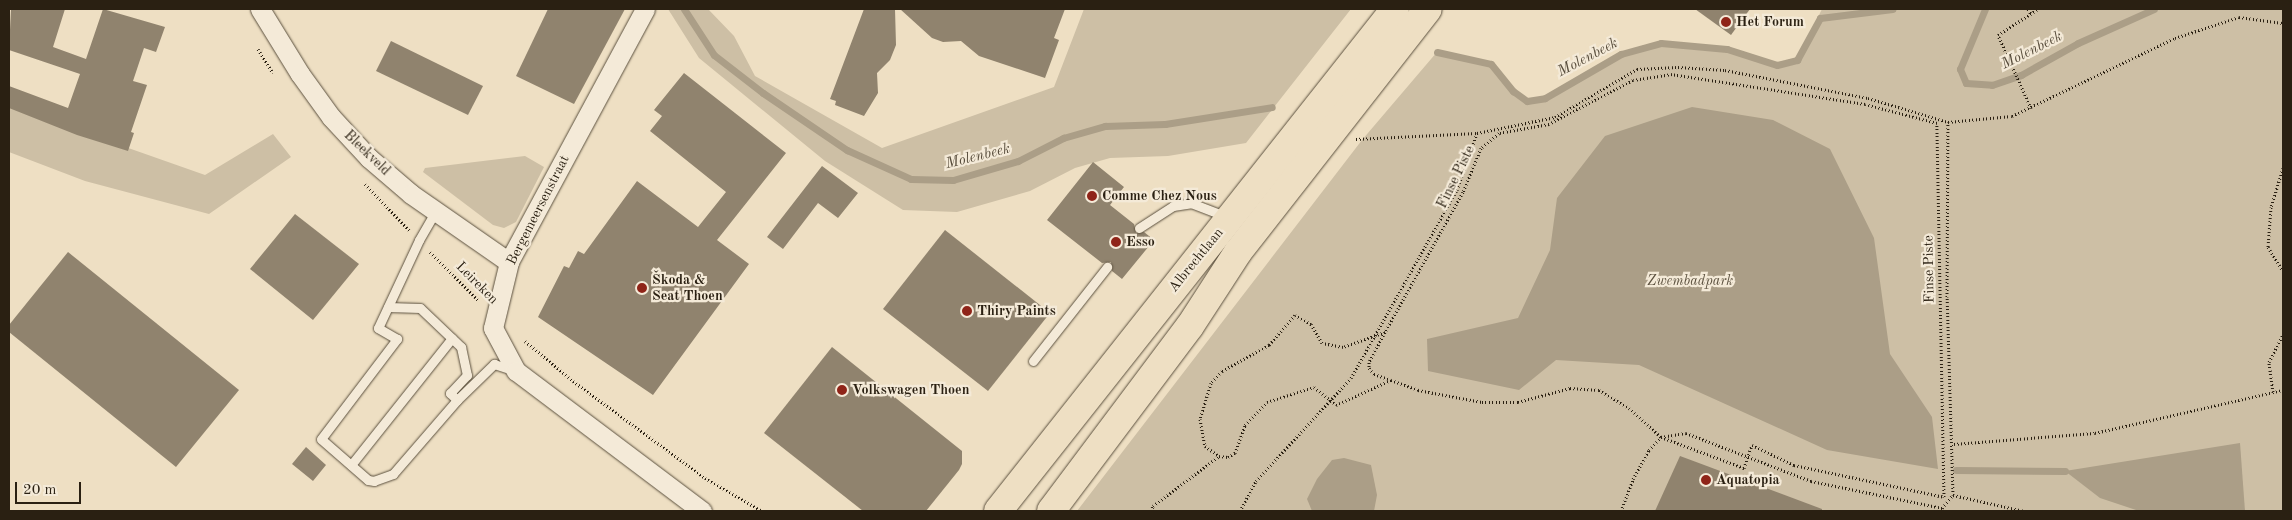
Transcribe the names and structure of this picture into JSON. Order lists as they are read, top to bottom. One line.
{"streets":{"main road":["Albrechtlaan"],"street":["Bleekveld","Bergemeersenstraat"],"path":["Finse Piste","Leireken"]},"crossings":[["Bleekveld","Bergemeersenstraat"],["Bergemeersenstraat","Leireken"]],"water":["Molenbeek"],"parks":["Zwembadpark"],"places":["Het Forum","Comme Chez Nous","Esso","Škoda & Seat Thoen","Thiry Paints","Volkswagen Thoen","Aquatopia"],"scale_bar":"20 m"}
